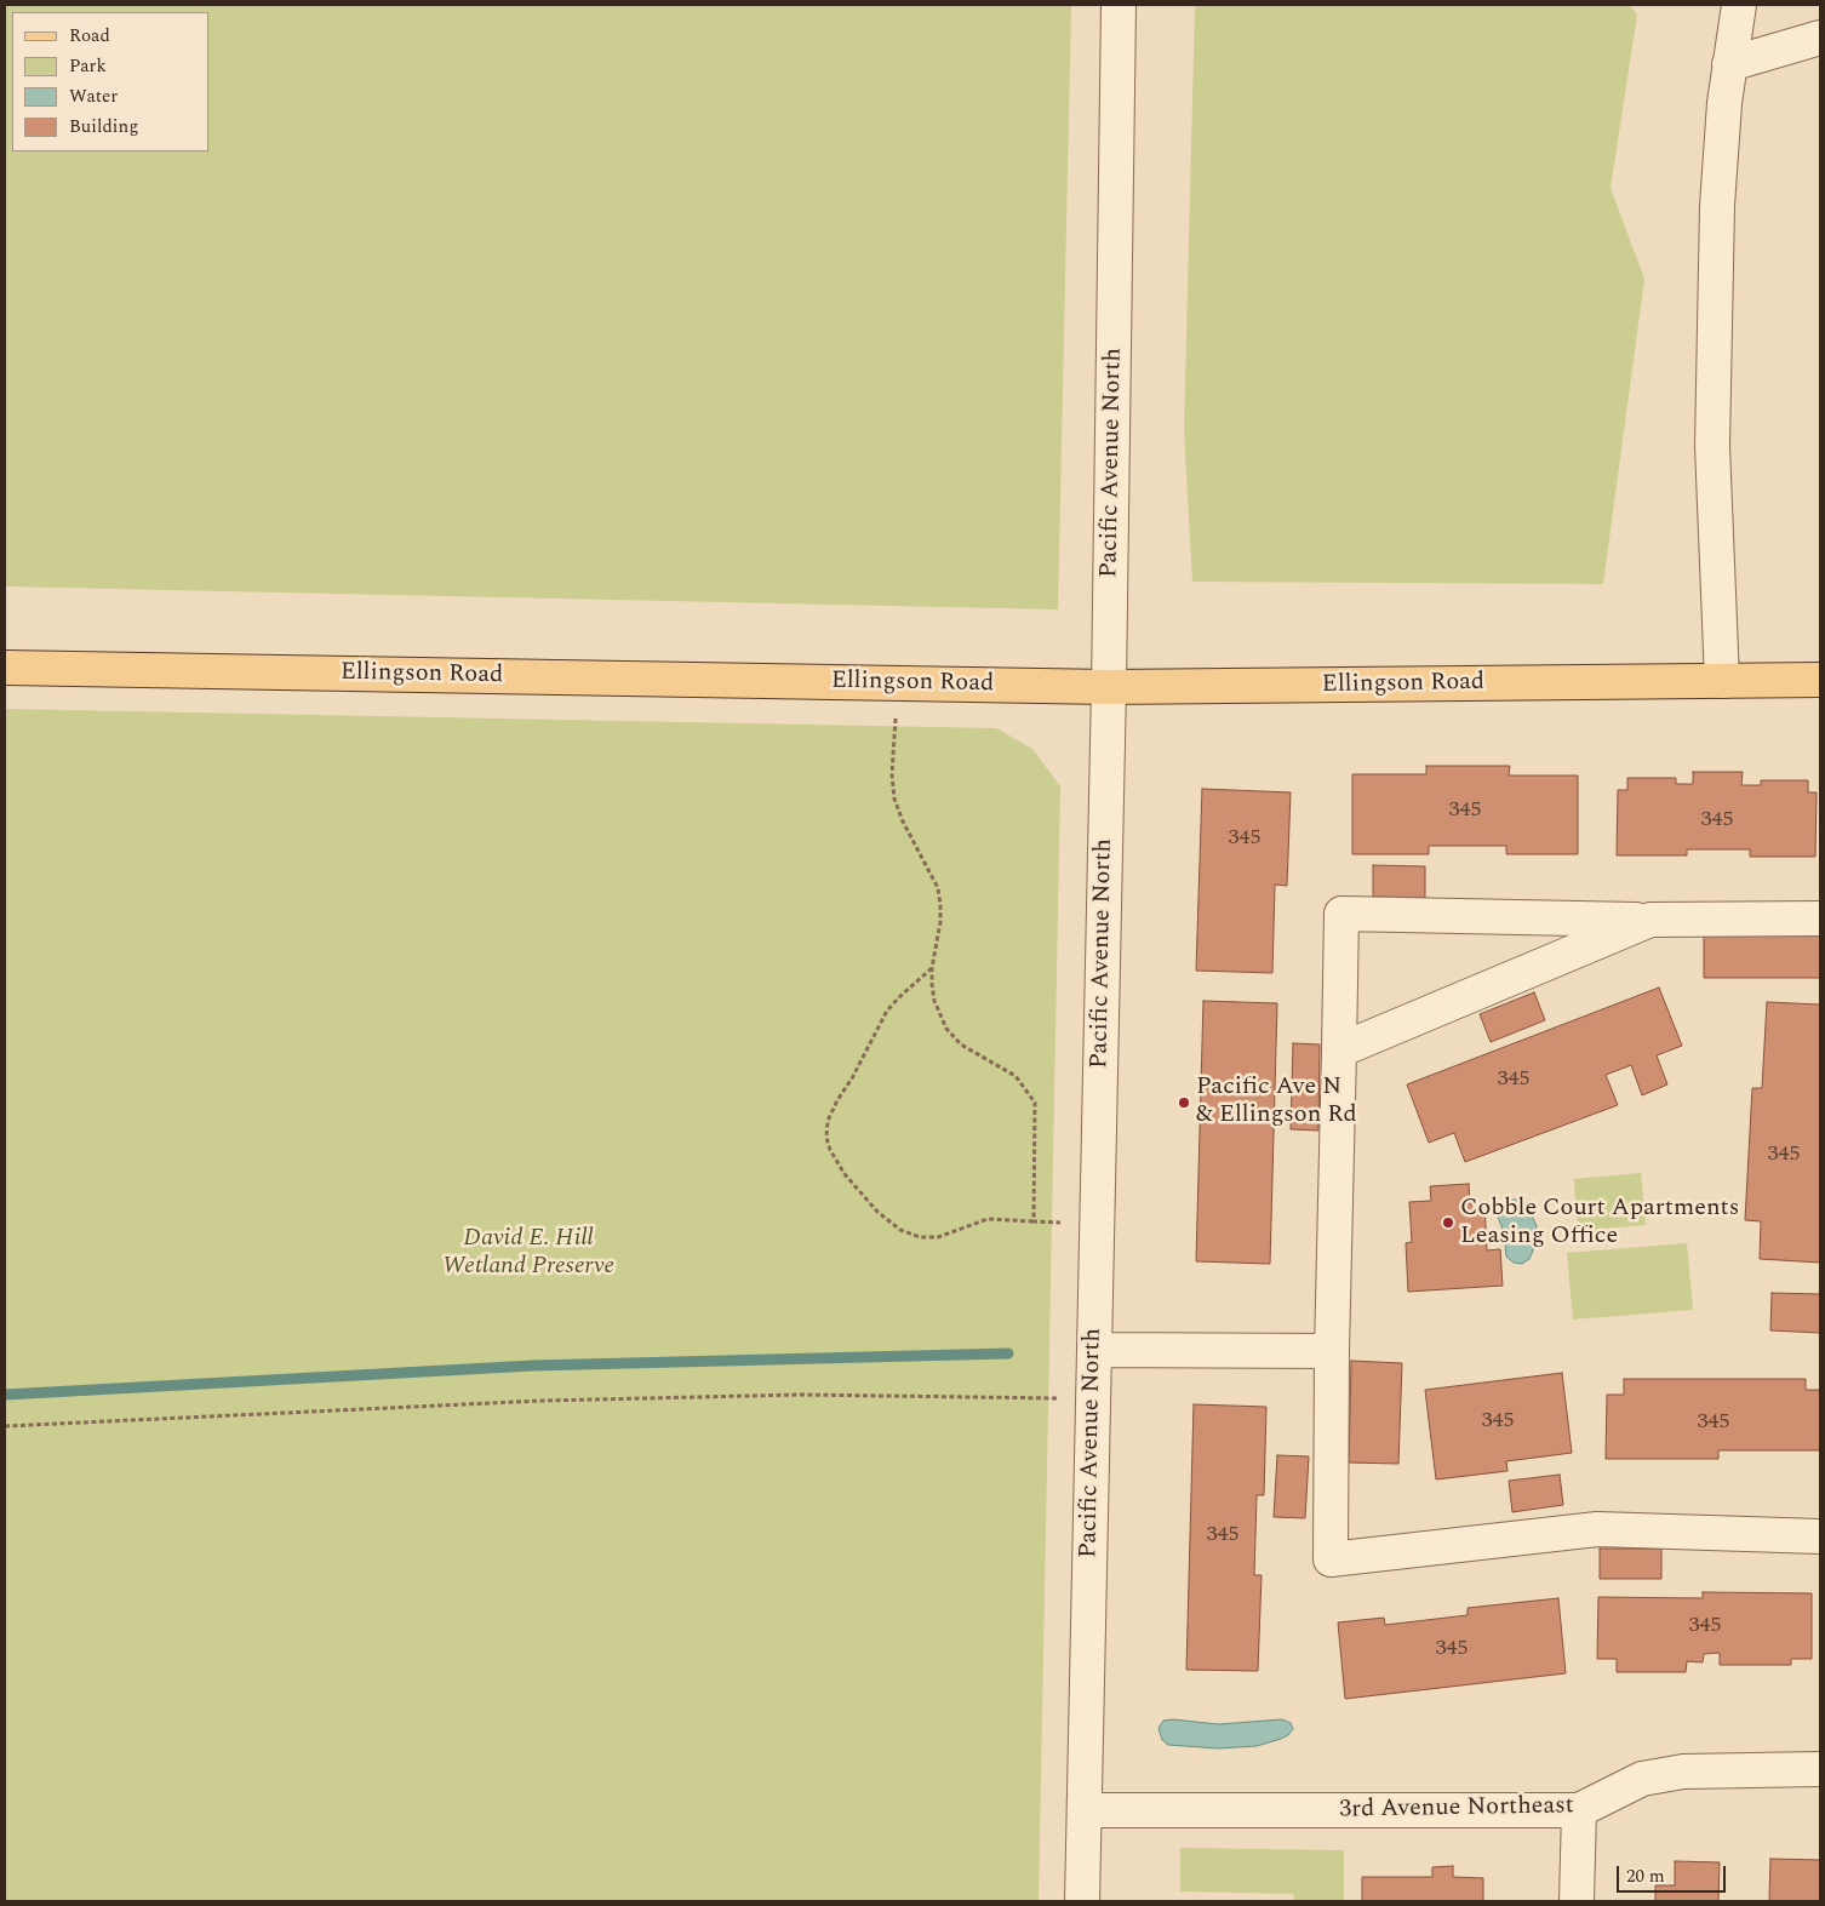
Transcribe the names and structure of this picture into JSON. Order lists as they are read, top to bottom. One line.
{"streets":{"main road":["Ellingson Road"],"street":["Pacific Avenue North","3rd Avenue Northeast"]},"crossings":[["Pacific Avenue North","Ellingson Road"],["Pacific Avenue North","3rd Avenue Northeast"]],"parks":["David E. Hill Wetland Preserve"],"places":["Pacific Ave N & Ellingson Rd","Cobble Court Apartments Leasing Office"],"house_numbers":["345","345","345","345","345","345","345","345","345","345"],"legend":["Road","Park","Water","Building"],"scale_bar":"20 m"}
